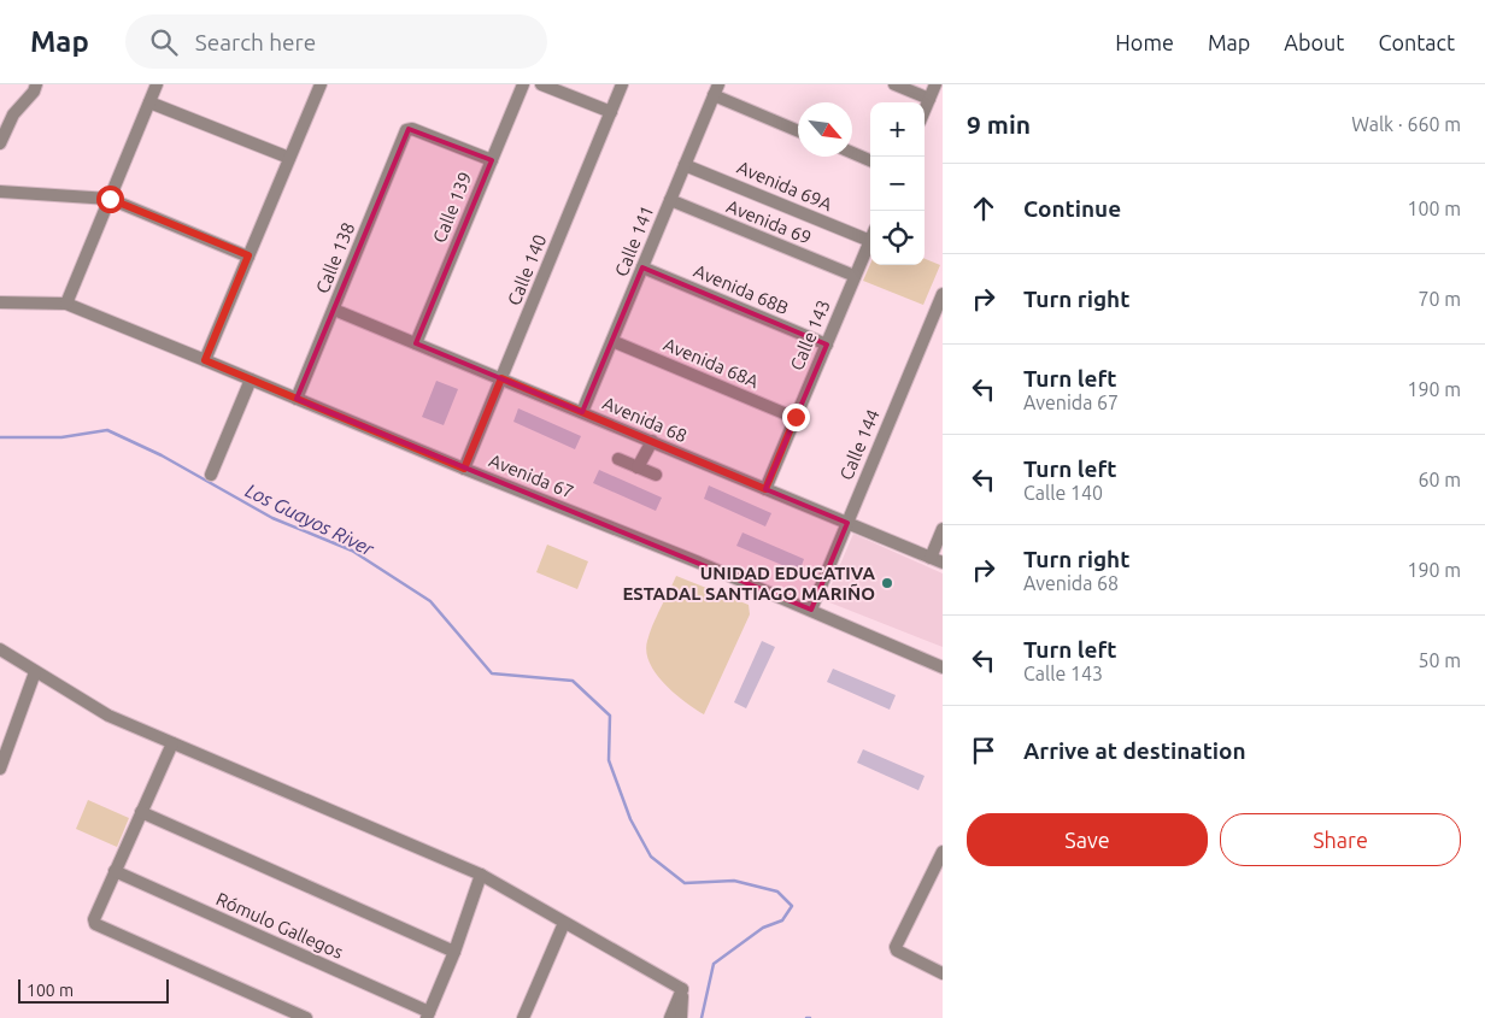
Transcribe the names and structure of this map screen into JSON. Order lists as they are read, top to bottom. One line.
{"streets":{"street":["Avenida 69A","Calle 139","Avenida 69","Calle 141","Calle 138","Calle 140","Avenida 68B","Calle 143","Avenida 68A","Avenida 68","Calle 144","Avenida 67","Rómulo Gallegos"]},"crossings":[["Avenida 69A","Calle 141"],["Calle 139","Calle 138"],["Calle 139","Avenida 68"],["Avenida 69","Calle 141"],["Avenida 69","Calle 143"],["Calle 141","Avenida 68B"],["Calle 141","Avenida 68A"],["Calle 141","Avenida 68"],["Calle 138","Avenida 68"],["Calle 138","Avenida 67"],["Calle 140","Avenida 68"],["Calle 140","Avenida 67"],["Avenida 68B","Calle 143"],["Calle 143","Avenida 68A"],["Calle 143","Avenida 68"],["Avenida 68","Calle 144"],["Calle 144","Avenida 67"]],"water":["Los Guayos River"],"places":["UNIDAD EDUCATIVA ESTADAL SANTIAGO MARIÑO"],"scale_bar":"100 m","north":"bottom right","page":{"header":"Map","search":"Search here","nav":["Home","Map","About","Contact"],"heading":["9 min","Walk · 660 m"],"map_buttons":["+","−"],"list":[["Continue","100 m"],["Turn right","70 m"],["Turn left","Avenida 67","190 m"],["Turn left","Calle 140","60 m"],["Turn right","Avenida 68","190 m"],["Turn left","Calle 143","50 m"],"Arrive at destination"],"buttons":["Save","Share"],"scale":"100 m"}}
